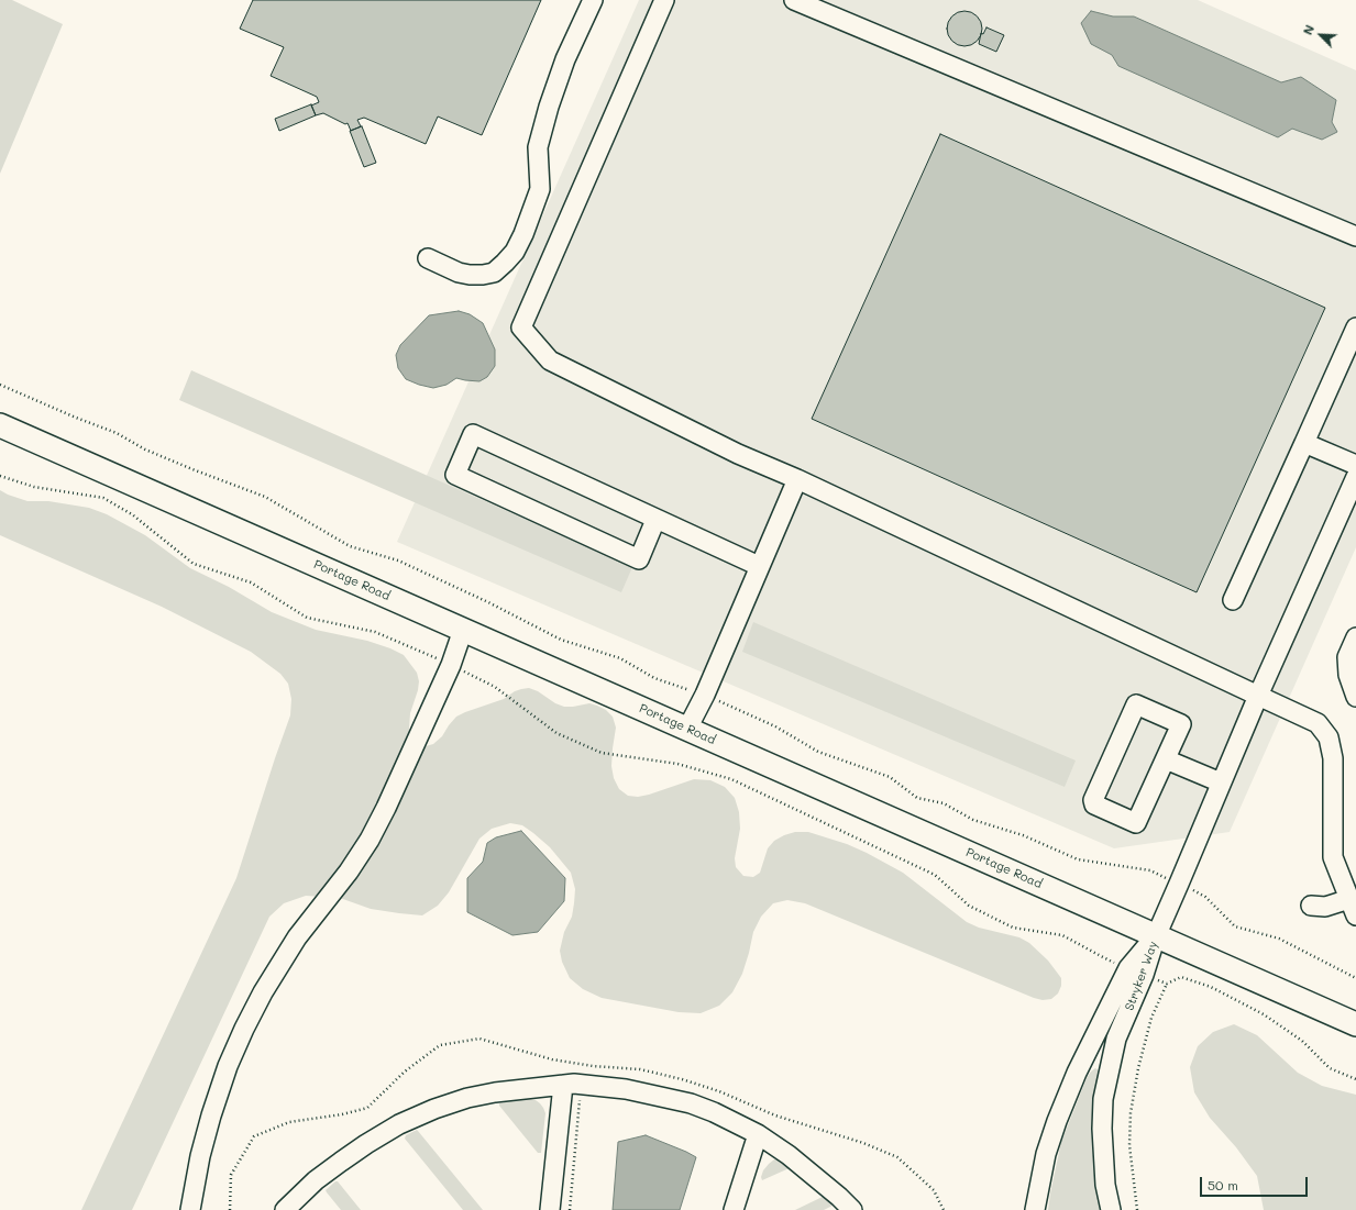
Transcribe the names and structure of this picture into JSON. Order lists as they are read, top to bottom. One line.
{"streets":{"main road":["Portage Road"],"street":["Stryker Way"]},"crossings":[["Portage Road","Stryker Way"]],"scale_bar":"50 m","north":"top left"}
